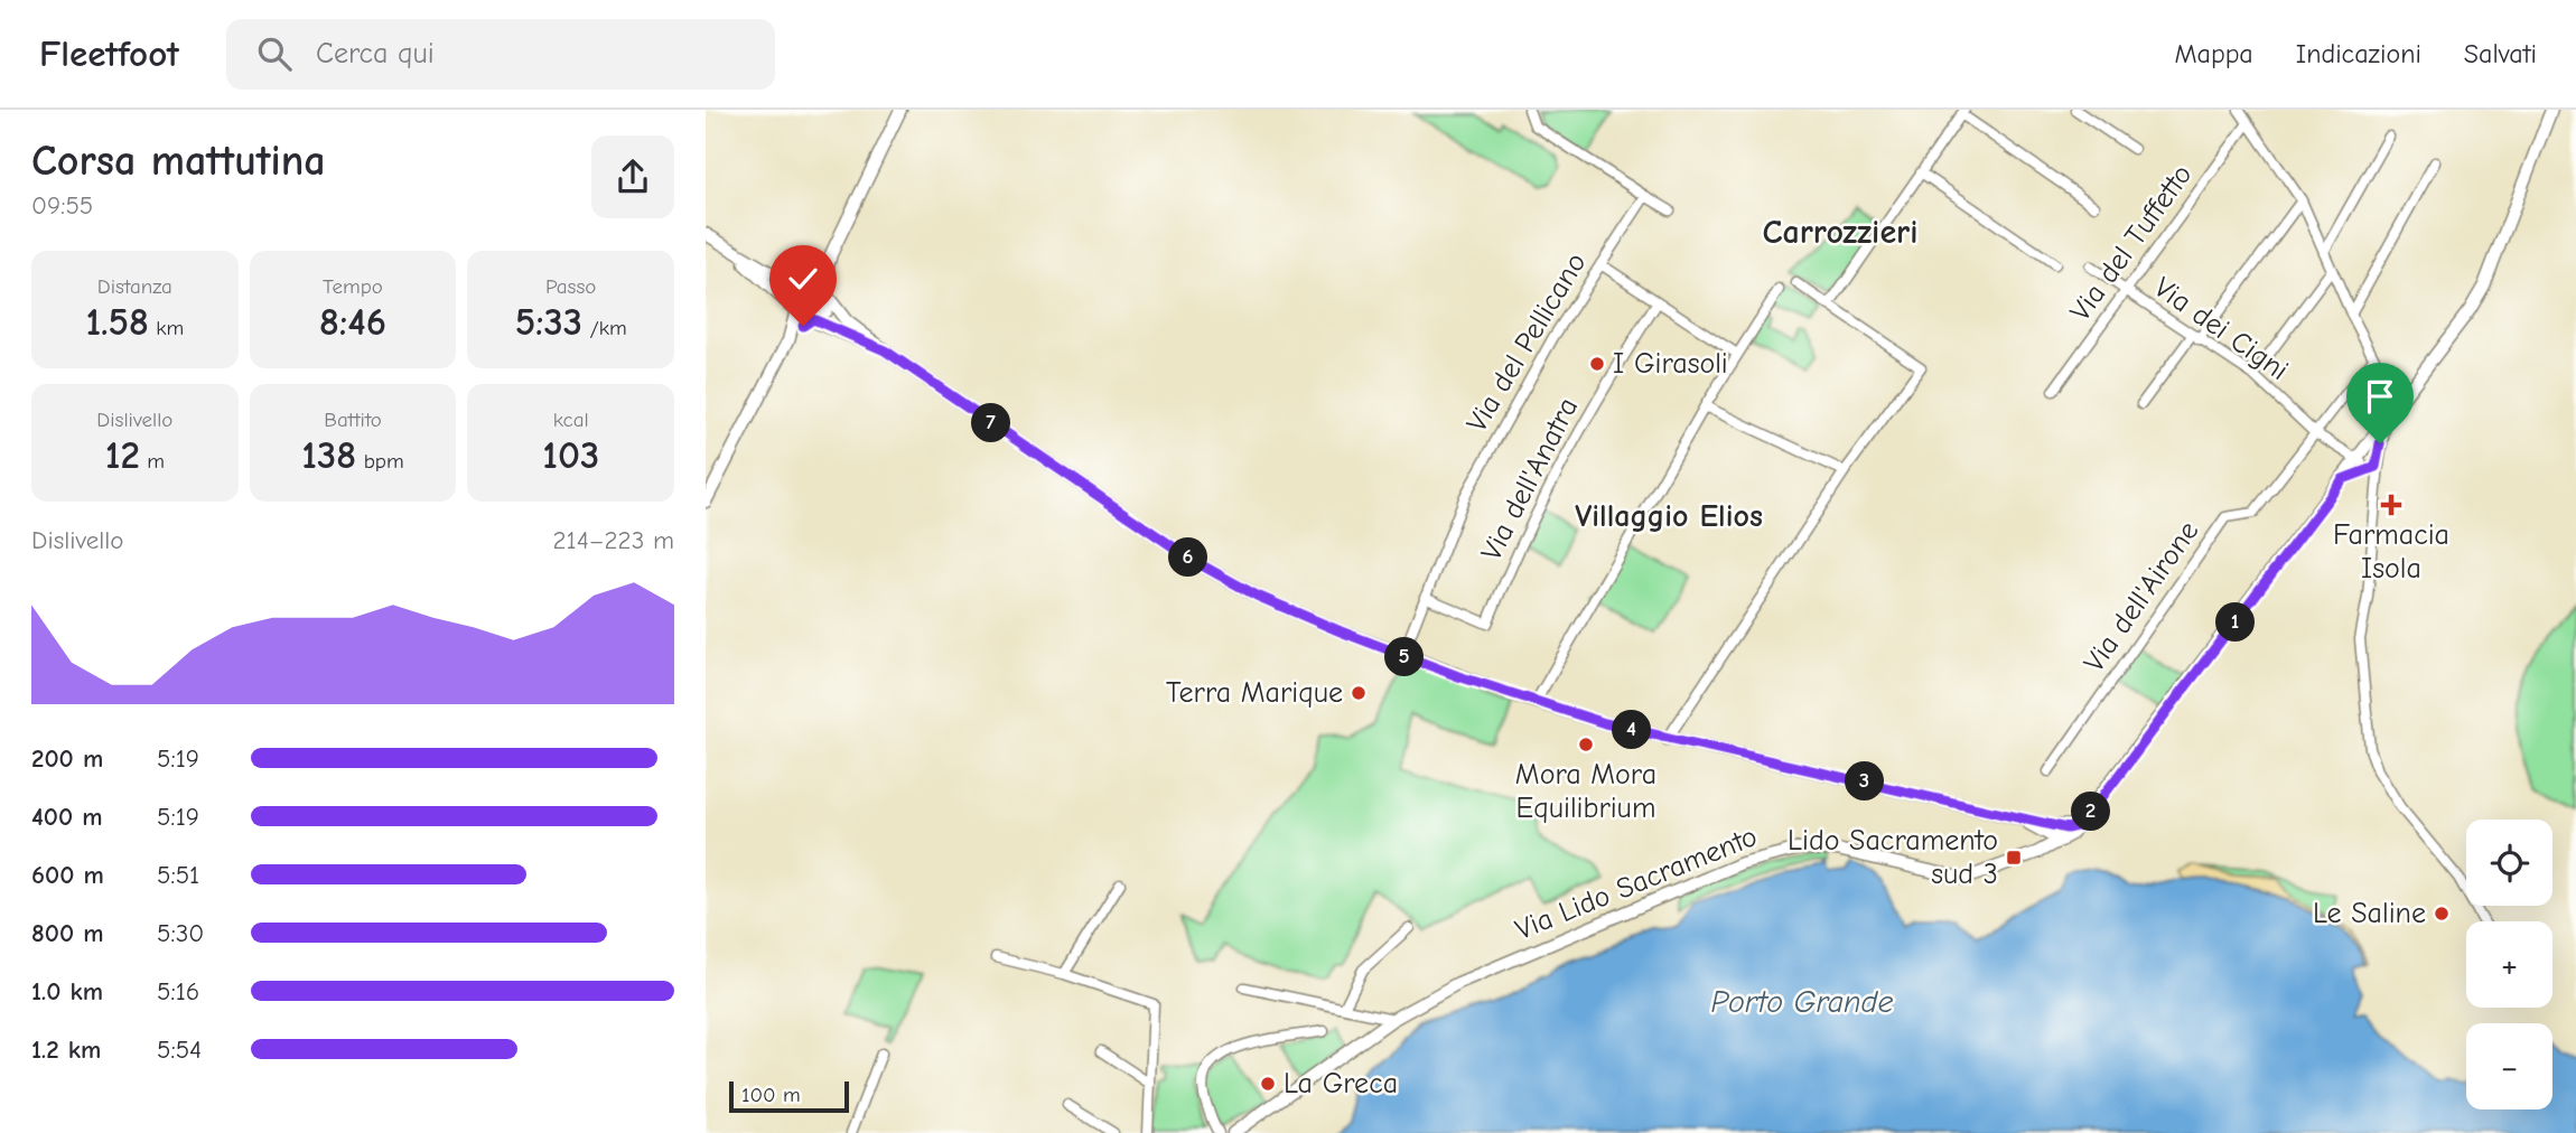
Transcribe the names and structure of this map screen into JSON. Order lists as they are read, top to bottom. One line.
{"streets":{"street":["Via del Tuffetto","Via dei Cigni","Via del Pellicano","Via dell'Anatra","Via dell'Airone","Via Lido Sacramento"]},"crossings":[["Via del Tuffetto","Via dei Cigni"],["Via dei Cigni","Via dell'Airone"],["Via dei Cigni","Via Lido Sacramento"],["Via del Pellicano","Via dell'Anatra"]],"districts":["Carrozzieri","Villaggio Elios"],"water":["Porto Grande"],"places":{"other":["I Girasoli","Terra Marique","Mora Mora Equilibrium","Le Saline","La Greca"],"health":["Farmacia Isola"],"transit":["Lido Sacramento sud 3"]},"scale_bar":"100 m","page":{"header":"Fleetfoot","search":"Cerca qui","nav":["Mappa","Indicazioni","Salvati"],"heading":["Corsa mattutina","09:55"],"stats":[["Distanza","1.58 km"],["Tempo","8:46"],["Passo","5:33 /km"],["Dislivello","12 m"],["Battito","138 bpm"],["kcal","103"]],"pins":["7","6","1","5","4","3","2"],"chart":["Dislivello","214–223 m"],"list":[{"name":"200 m","note":"5:19"},{"name":"400 m","note":"5:19"},{"name":"600 m","note":"5:51"},{"name":"800 m","note":"5:30"},{"name":"1.0 km","note":"5:16"},{"name":"1.2 km","note":"5:54"}],"map_buttons":["+","−"],"scale":"100 m"}}
